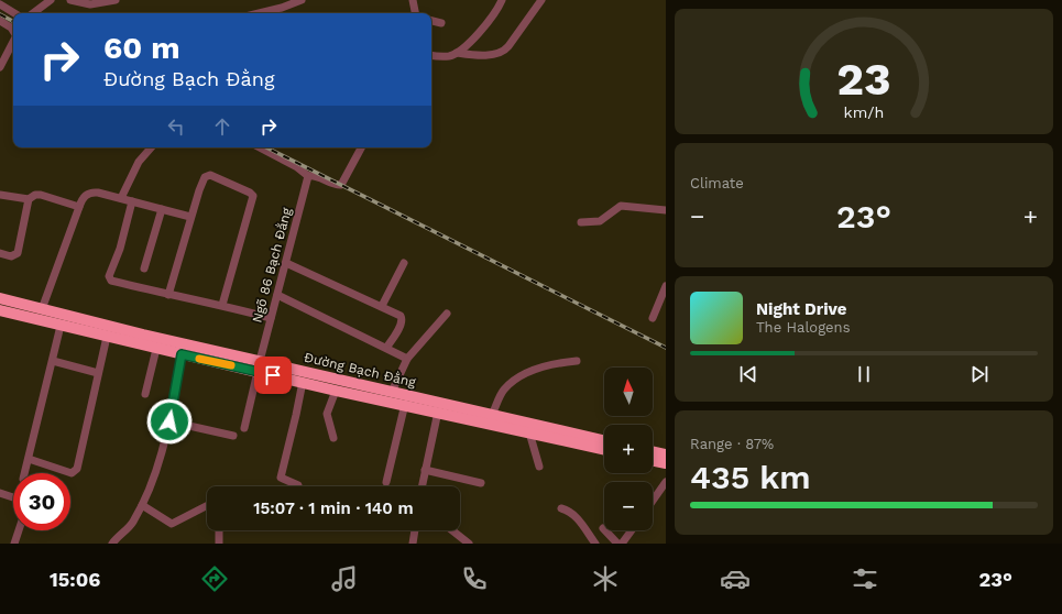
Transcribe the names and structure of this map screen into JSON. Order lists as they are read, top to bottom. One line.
{"streets":{"highway":["Đường Bạch Đằng"],"street":["Ngõ 86 Bạch Đằng"]},"crossings":[["Ngõ 86 Bạch Đằng","Đường Bạch Đằng"]],"north":"top","page":{"turn":["60 m","Đường Bạch Đằng"],"tile":["Climate",["Range · 87%","435 km"]],"heat":["−","23°","+"],"song":["Night Drive","The Halogens"],"map_buttons":["+","−"],"limit":"30","trip":"15:07 · 1 min · 140 m","tabs":["15:06","23°"],"gauge":["23","km/h"]}}
